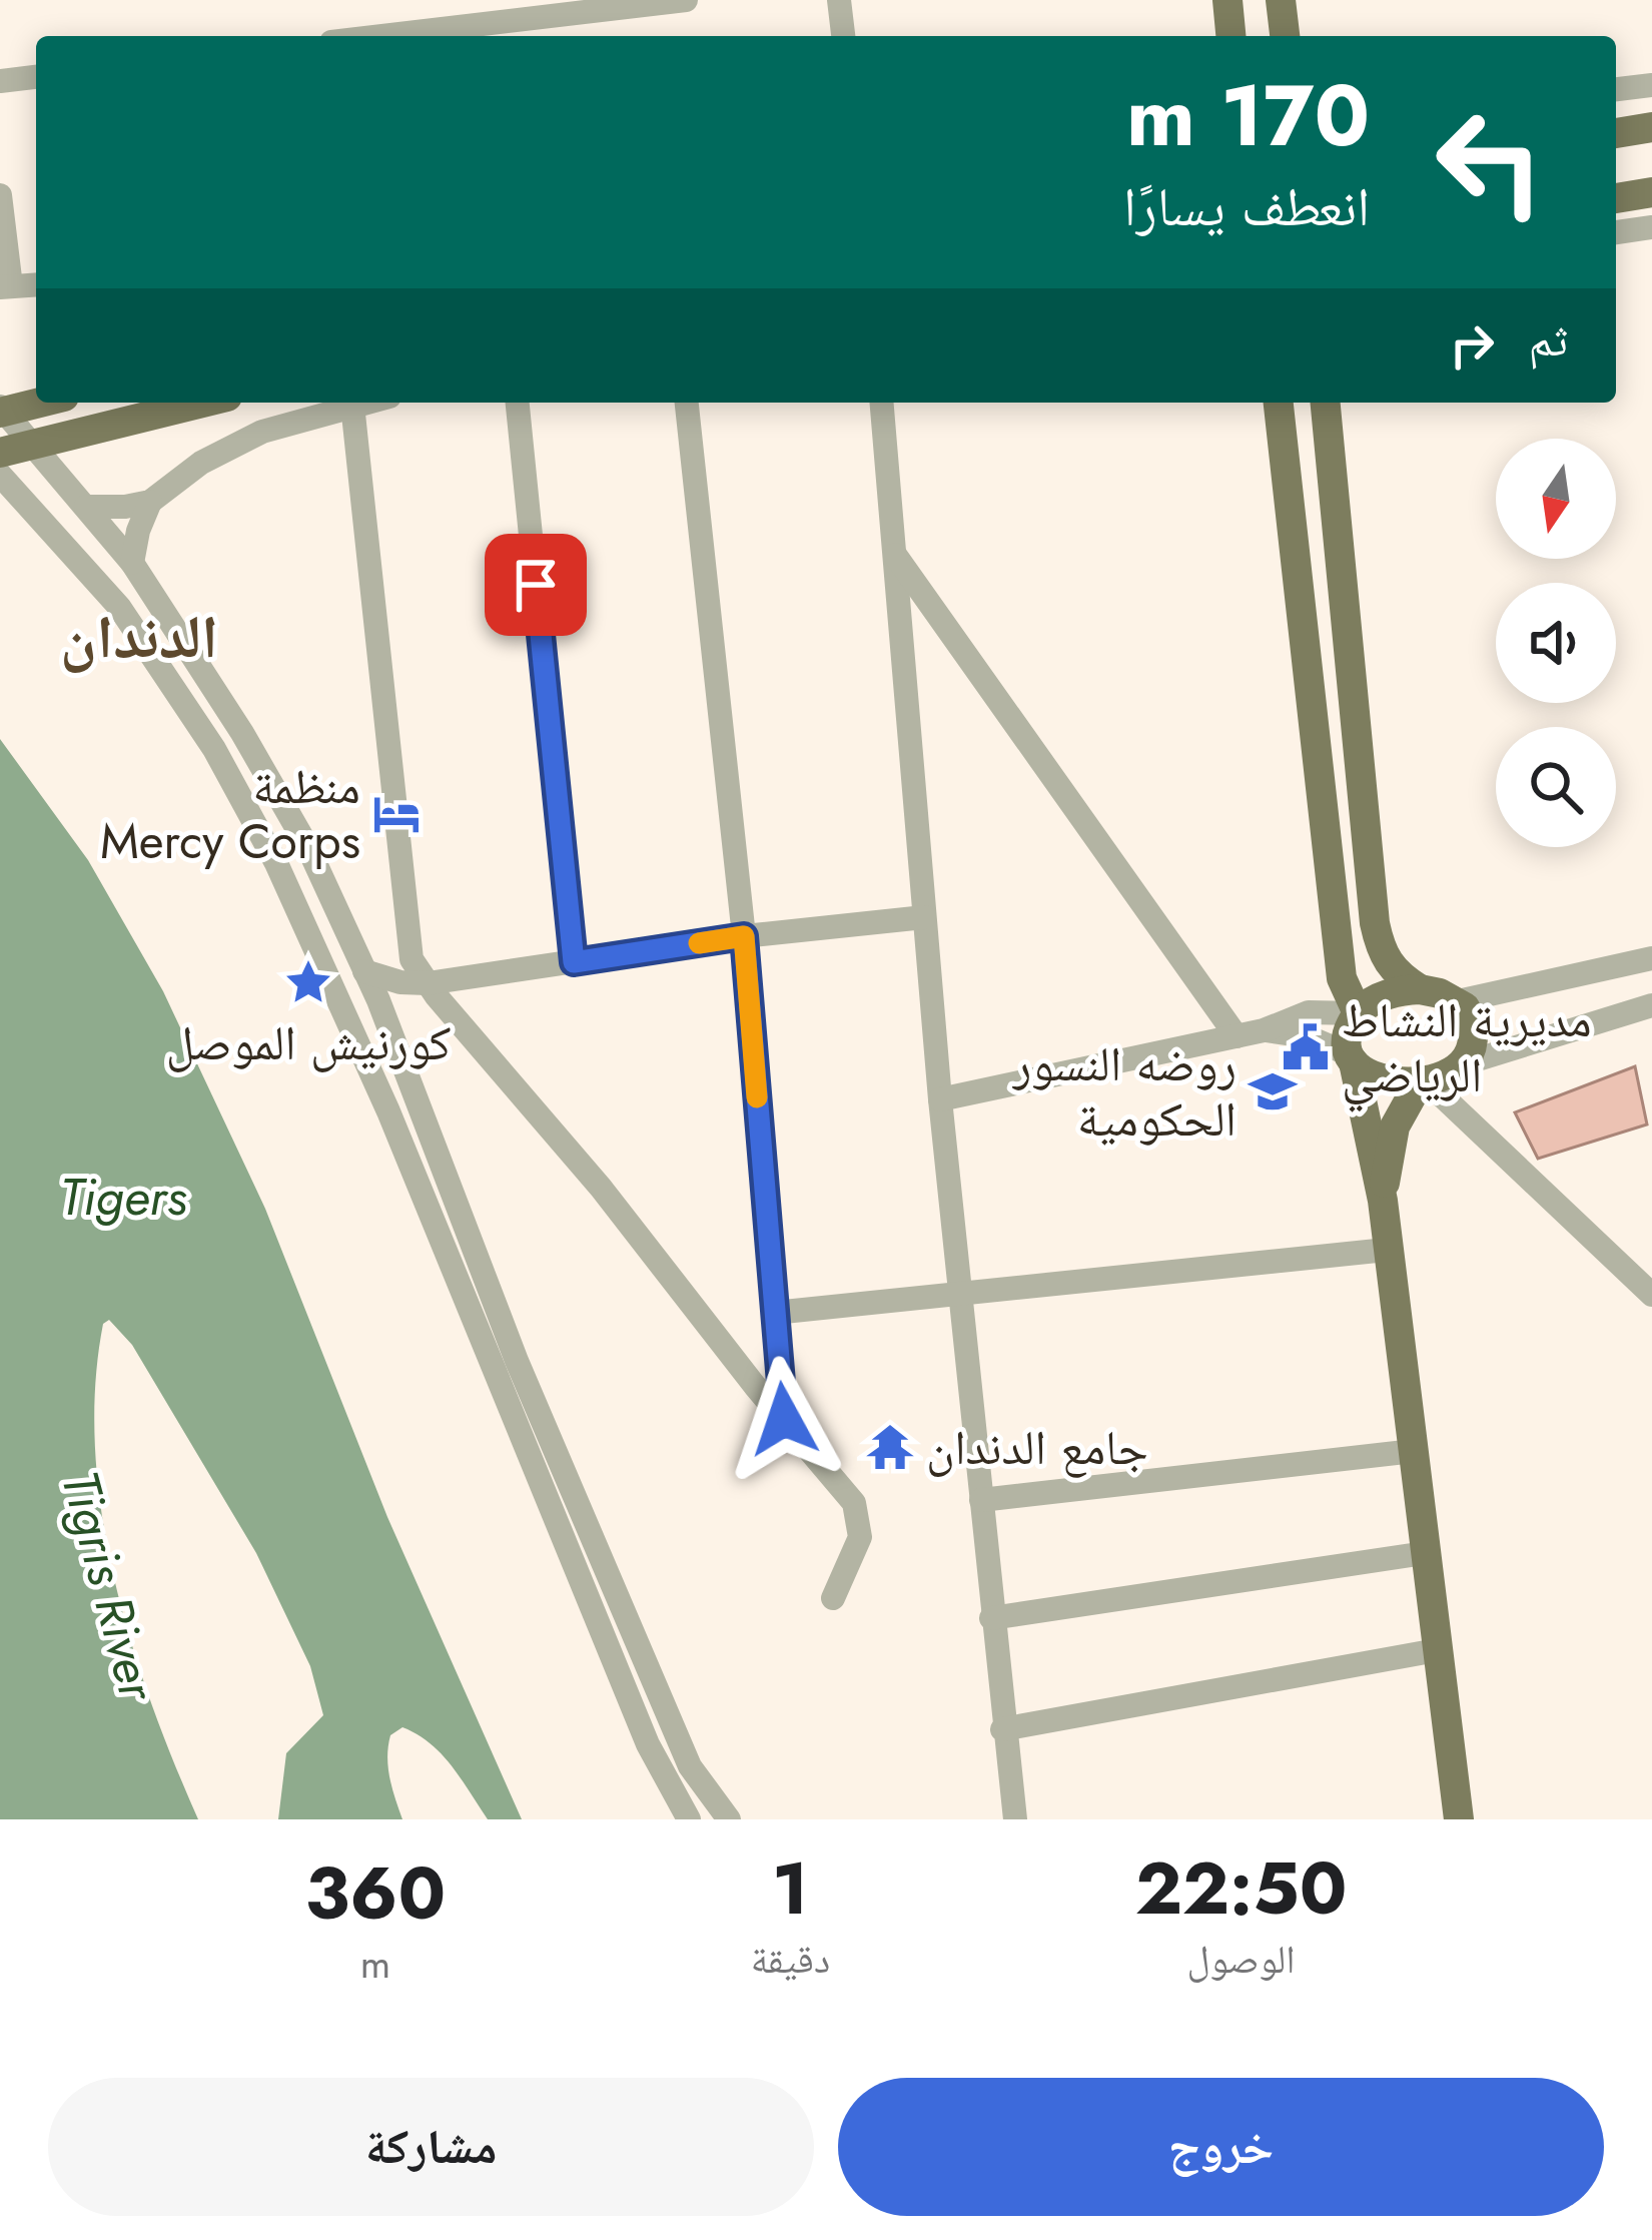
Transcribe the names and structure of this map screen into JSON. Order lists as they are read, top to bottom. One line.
{"districts":["الدندان"],"water":["Tigers","Tigris River"],"places":{"hotel":["منظمة Mercy Corps"],"place":["كورنيش الموصل"],"public building":["مديرية النشاط الرياضي"],"school or university":["روضه النسور الحكومية"],"temple":["جامع الدندان"]},"north":"bottom","page":{"turn":["170 m","انعطف يسارًا"],"then":"ثم","eta":["22:50","الوصول","1","دقيقة","360","m"],"buttons":["خروج","مشاركة"]}}
